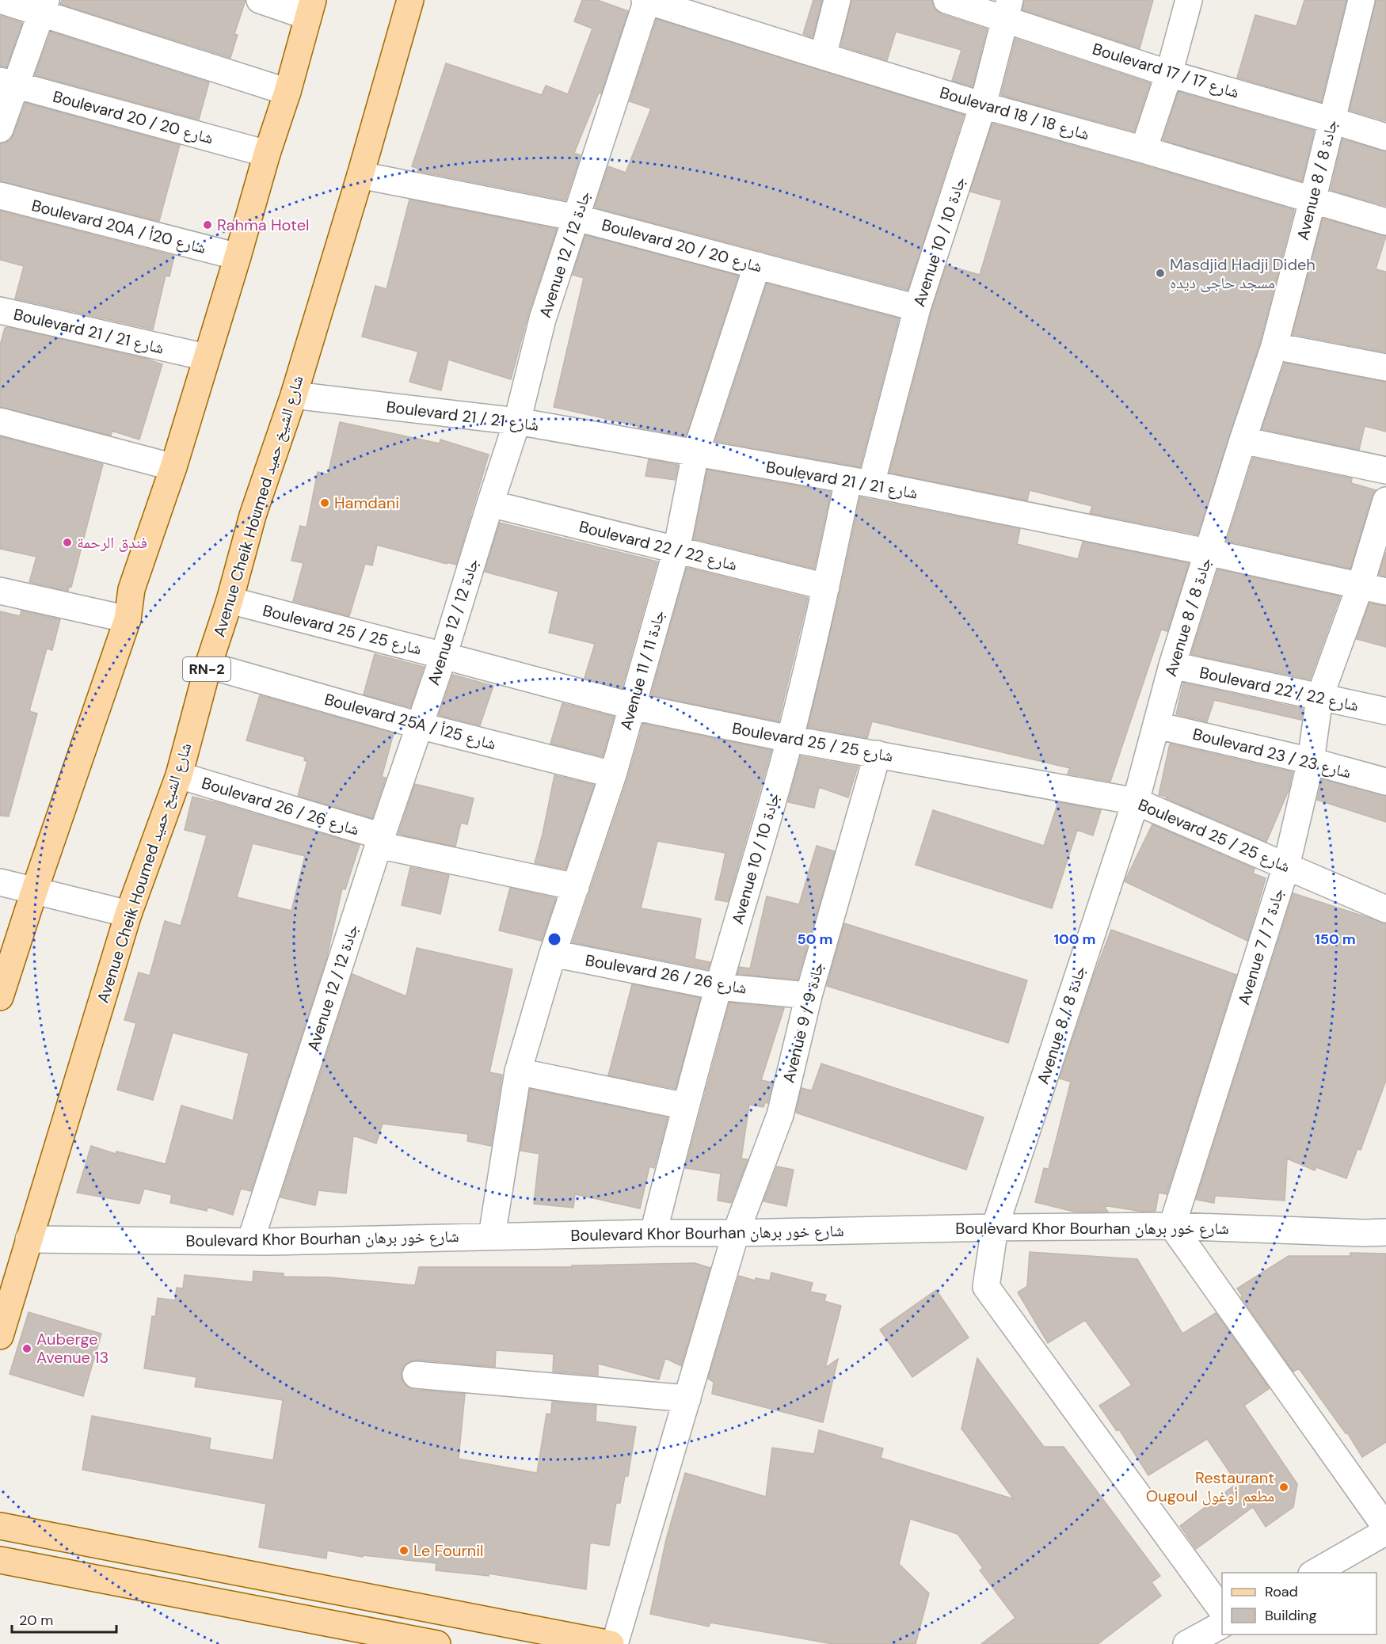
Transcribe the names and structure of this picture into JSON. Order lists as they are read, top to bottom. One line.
{"streets":{"main road":["Avenue Cheik Houmed شارع الشيخ حميد","RN-2"],"street":["Boulevard 17 / شارع 17","Boulevard 18 / شارع 18","Boulevard 20 / شارع 20","Avenue 8 / جادة 8","Boulevard 20A / شارع 20أ","Avenue 10 / جادة 10","Avenue 12 / جادة 12","Boulevard 21 / شارع 21","Boulevard 22 / شارع 22","Boulevard 25 / شارع 25","Avenue 11 / جادة 11","Boulevard 25A / شارع 25أ","Boulevard 23 / شارع 23","Boulevard 26 / شارع 26","Avenue 7 / جادة 7","Avenue 9 / جادة 9","Boulevard Khor Bourhan شارع خور برهان"]},"crossings":[["Boulevard 17 / شارع 17","Avenue 8 / جادة 8"],["Boulevard 17 / شارع 17","Avenue 10 / جادة 10"],["Boulevard 18 / شارع 18","Avenue 8 / جادة 8"],["Boulevard 18 / شارع 18","Avenue 10 / جادة 10"],["Boulevard 18 / شارع 18","Avenue 12 / جادة 12"],["Boulevard 20 / شارع 20","Avenue 10 / جادة 10"],["Boulevard 20 / شارع 20","Avenue 12 / جادة 12"],["Boulevard 20 / شارع 20","Avenue Cheik Houmed شارع الشيخ حميد"],["Boulevard 20 / شارع 20","Avenue 11 / جادة 11"],["Avenue 8 / جادة 8","Boulevard 21 / شارع 21"],["Avenue 8 / جادة 8","Boulevard 22 / شارع 22"],["Avenue 8 / جادة 8","Boulevard 25 / شارع 25"],["Avenue 8 / جادة 8","Boulevard 23 / شارع 23"],["Avenue 8 / جادة 8","Boulevard Khor Bourhan شارع خور برهان"],["Avenue 10 / جادة 10","Boulevard 21 / شارع 21"],["Avenue 10 / جادة 10","Boulevard 22 / شارع 22"],["Avenue 10 / جادة 10","Boulevard 25 / شارع 25"],["Avenue 10 / جادة 10","Boulevard 26 / شارع 26"],["Avenue 10 / جادة 10","Boulevard Khor Bourhan شارع خور برهان"],["Avenue 12 / جادة 12","Boulevard 21 / شارع 21"],["Avenue 12 / جادة 12","Boulevard 22 / شارع 22"],["Avenue 12 / جادة 12","Boulevard 25 / شارع 25"],["Avenue 12 / جادة 12","Boulevard 25A / شارع 25أ"],["Avenue 12 / جادة 12","Boulevard 26 / شارع 26"],["Avenue 12 / جادة 12","Boulevard Khor Bourhan شارع خور برهان"],["Boulevard 21 / شارع 21","Avenue Cheik Houmed شارع الشيخ حميد"],["Boulevard 21 / شارع 21","Avenue 11 / جادة 11"],["Boulevard 21 / شارع 21","Avenue 7 / جادة 7"],["Avenue Cheik Houmed شارع الشيخ حميد","Boulevard 25 / شارع 25"],["Avenue Cheik Houmed شارع الشيخ حميد","Boulevard 25A / شارع 25أ"],["Avenue Cheik Houmed شارع الشيخ حميد","Boulevard 26 / شارع 26"],["Avenue Cheik Houmed شارع الشيخ حميد","Boulevard Khor Bourhan شارع خور برهان"],["Boulevard 22 / شارع 22","Avenue 11 / جادة 11"],["Boulevard 22 / شارع 22","Avenue 7 / جادة 7"],["Boulevard 25 / شارع 25","Avenue 11 / جادة 11"],["Boulevard 25 / شارع 25","Avenue 7 / جادة 7"],["Boulevard 25 / شارع 25","Avenue 9 / جادة 9"],["Avenue 11 / جادة 11","Boulevard 25A / شارع 25أ"],["Avenue 11 / جادة 11","Boulevard 26 / شارع 26"],["Avenue 11 / جادة 11","Boulevard Khor Bourhan شارع خور برهان"],["Boulevard 23 / شارع 23","Avenue 7 / جادة 7"],["Boulevard 26 / شارع 26","Avenue 9 / جادة 9"],["Avenue 7 / جادة 7","Boulevard Khor Bourhan شارع خور برهان"],["Avenue 9 / جادة 9","Boulevard Khor Bourhan شارع خور برهان"]],"places":["Rahma Hotel","Masdjid Hadji Dideh مسجد حاجی دیدهِ","Hamdani","فندق الرحمة","Auberge Avenue 13","Restaurant Ougoul مطعم أوغول","Le Fournil"],"legend":["Road","Building"],"scale_bar":"20 m","rings":["50 m","100 m","150 m"]}
